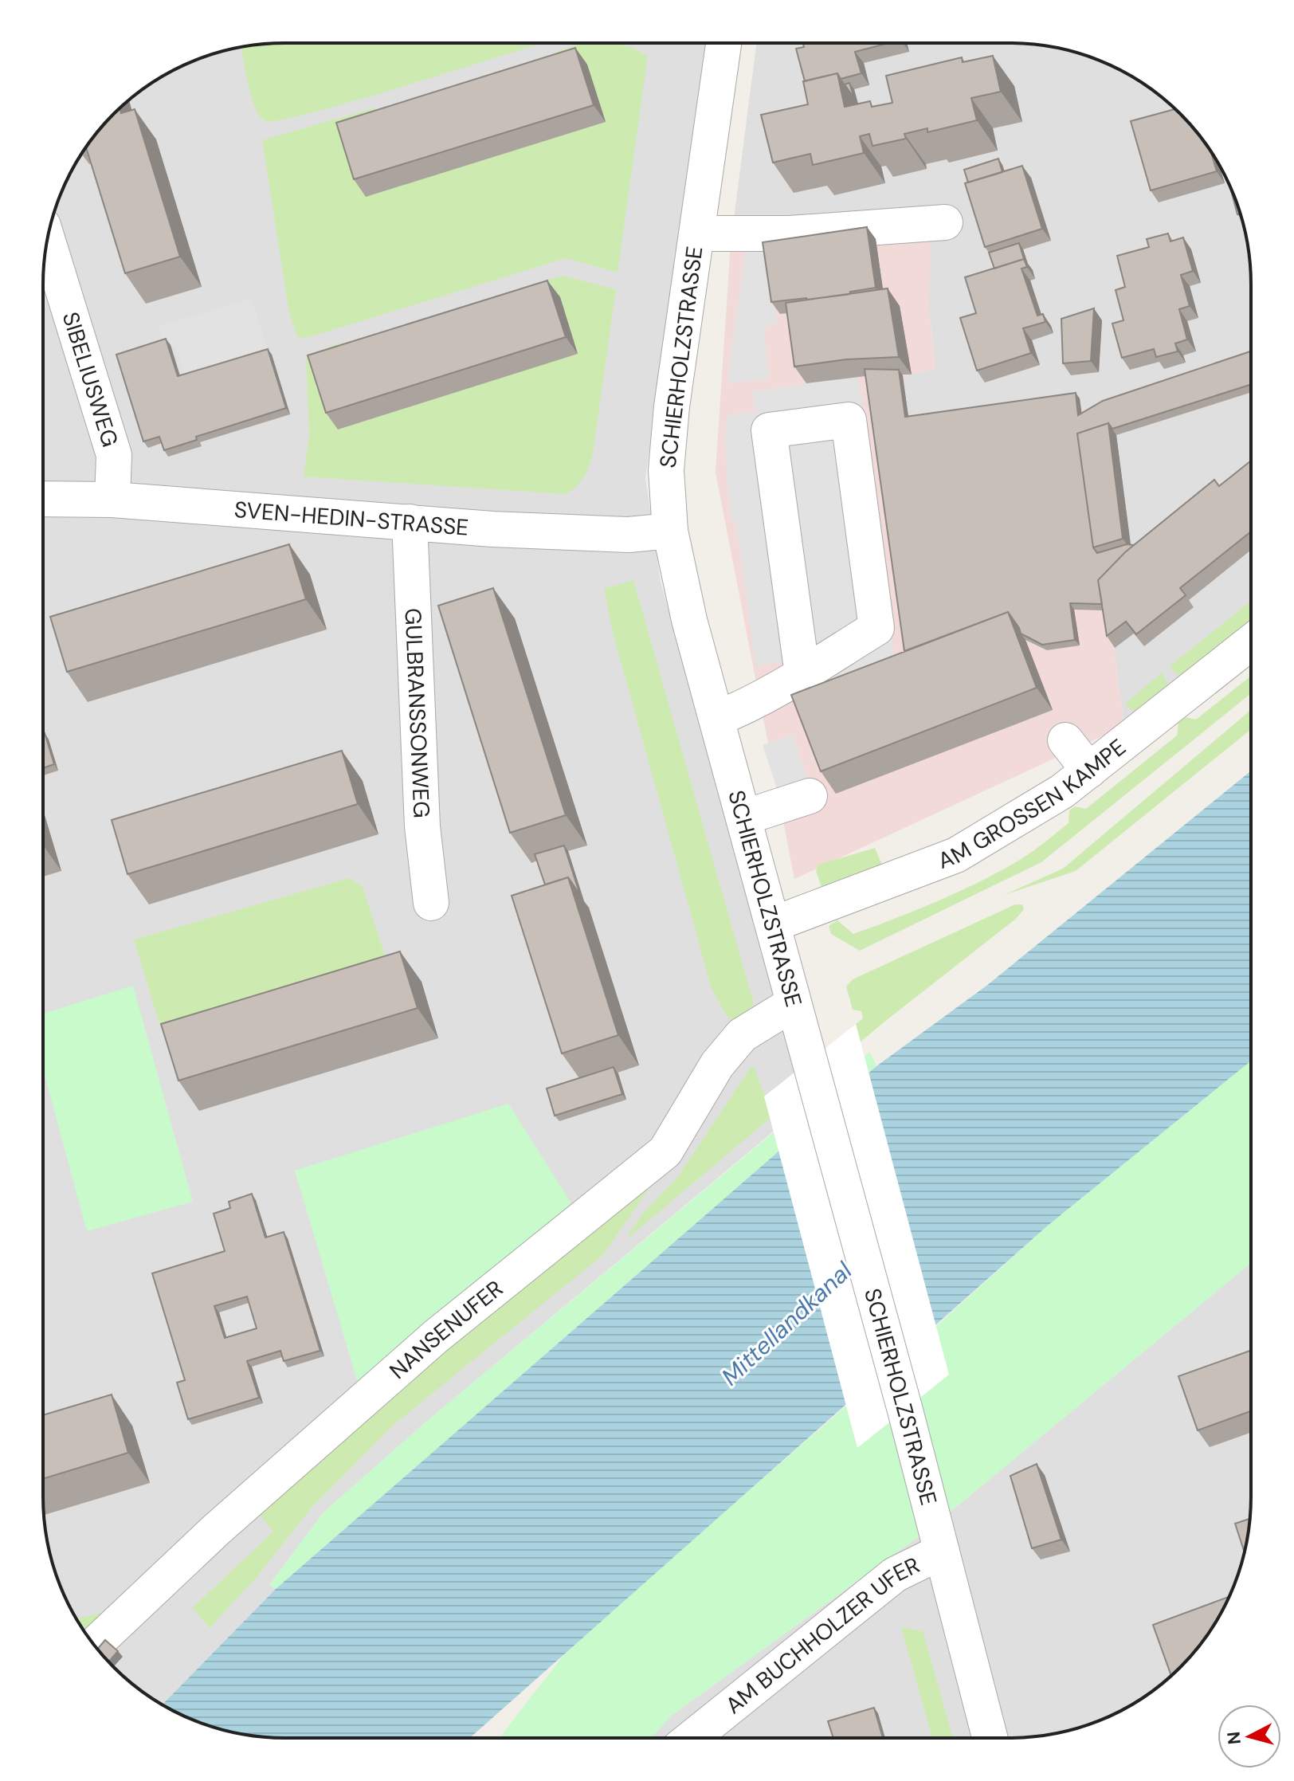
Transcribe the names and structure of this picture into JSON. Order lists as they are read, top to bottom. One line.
{"streets":{"street":["SCHIERHOLZSTRASSE","SIBELIUSWEG","SVEN-HEDIN-STRASSE","GULBRANSSONWEG","AM GROSSEN KAMPE","NANSENUFER","AM BUCHHOLZER UFER"]},"crossings":[["SCHIERHOLZSTRASSE","SVEN-HEDIN-STRASSE"],["SCHIERHOLZSTRASSE","AM GROSSEN KAMPE"],["SCHIERHOLZSTRASSE","NANSENUFER"],["SCHIERHOLZSTRASSE","AM BUCHHOLZER UFER"],["SIBELIUSWEG","SVEN-HEDIN-STRASSE"],["SVEN-HEDIN-STRASSE","GULBRANSSONWEG"]],"water":["Mittellandkanal"],"north":"left"}
